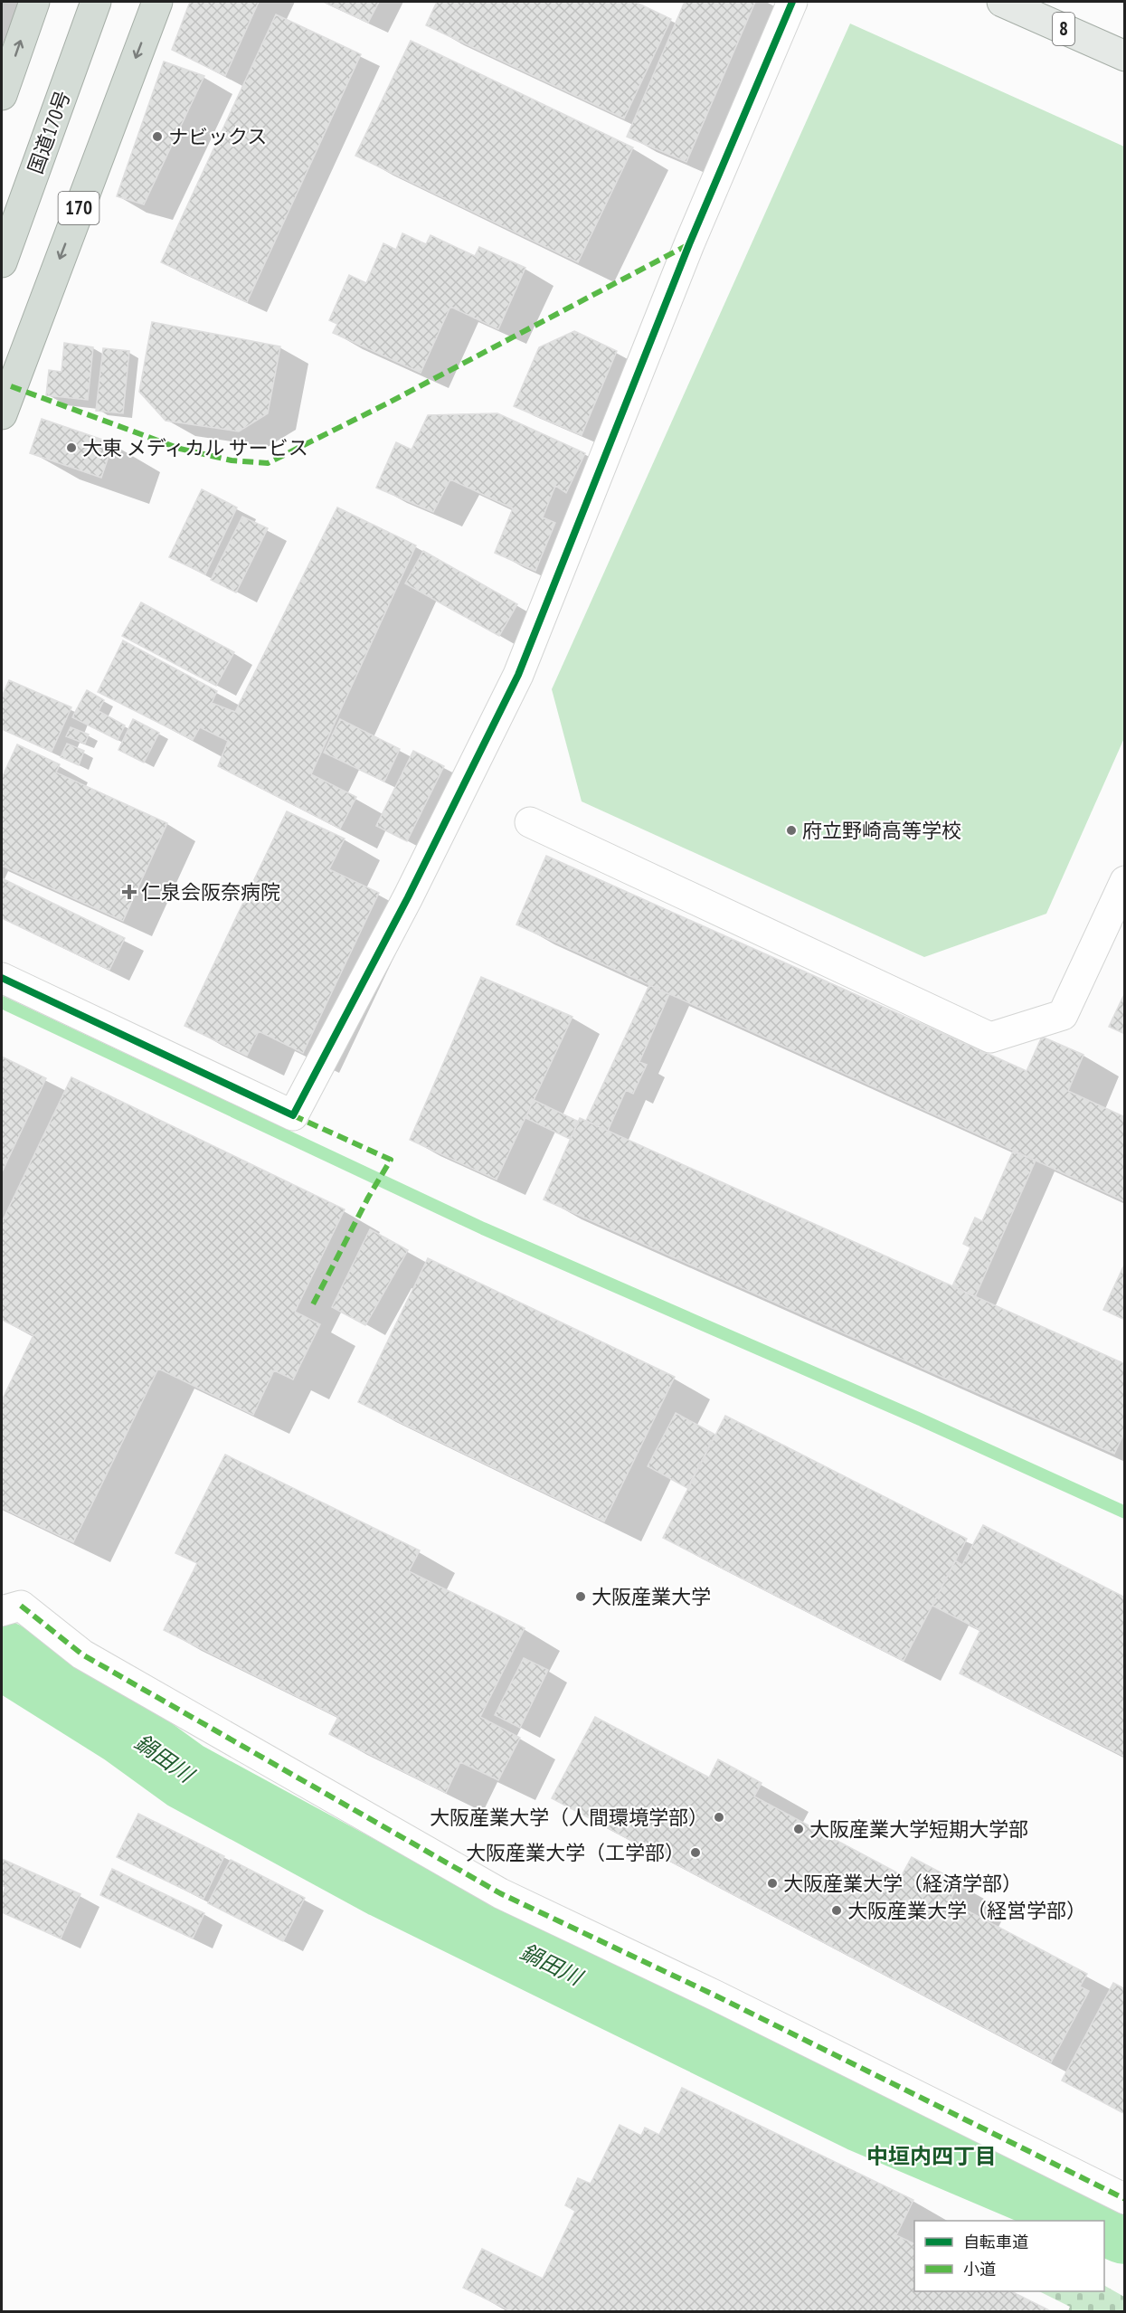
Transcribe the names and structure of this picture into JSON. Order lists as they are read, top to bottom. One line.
{"streets":{"highway":["国道170号","170"],"main road":["8"]},"districts":["中垣内四丁目"],"water":["鍋田川"],"places":{"other":["ナビックス","大東 メディカル サービス","府立野崎高等学校","大阪産業大学","大阪産業大学（人間環境学部）","大阪産業大学短期大学部","大阪産業大学（工学部）","大阪産業大学（経済学部）","大阪産業大学（経営学部）"],"health":["仁泉会阪奈病院"]},"legend":["自転車道","小道"]}
